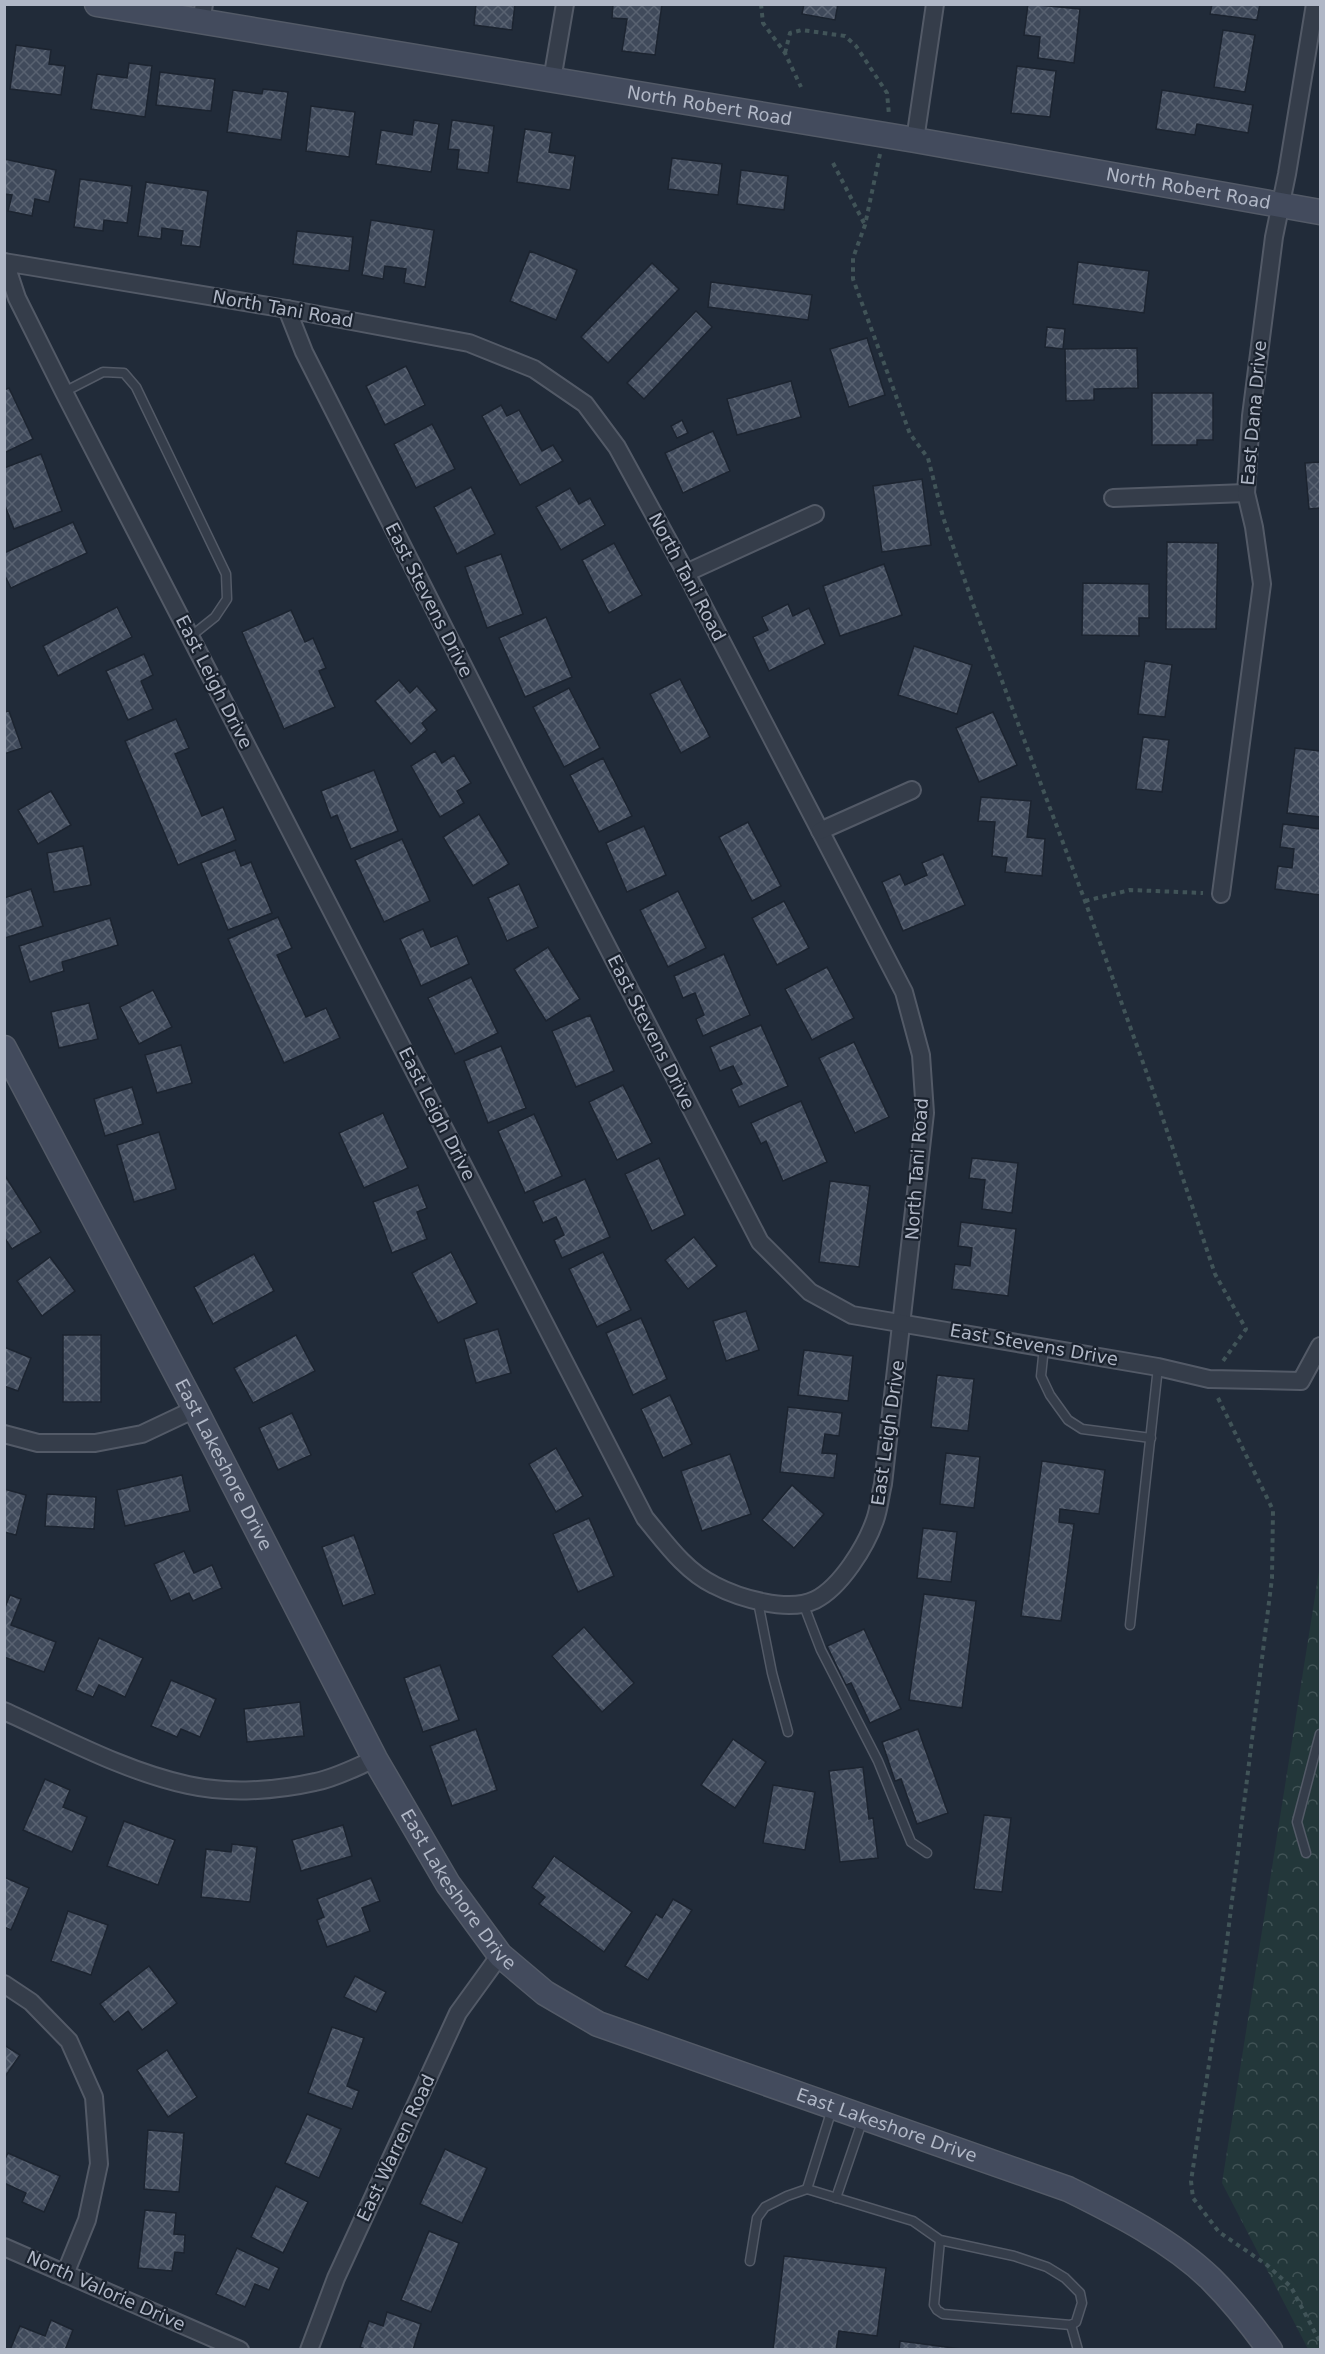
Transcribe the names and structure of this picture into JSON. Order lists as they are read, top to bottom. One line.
{"streets":{"main road":["North Robert Road","East Lakeshore Drive"],"street":["North Tani Road","East Dana Drive","East Stevens Drive","East Leigh Drive","East Warren Road","North Valorie Drive"]},"crossings":[["North Robert Road","East Dana Drive"],["North Tani Road","East Stevens Drive"],["North Tani Road","East Leigh Drive"],["East Stevens Drive","East Leigh Drive"],["East Lakeshore Drive","East Warren Road"]]}
